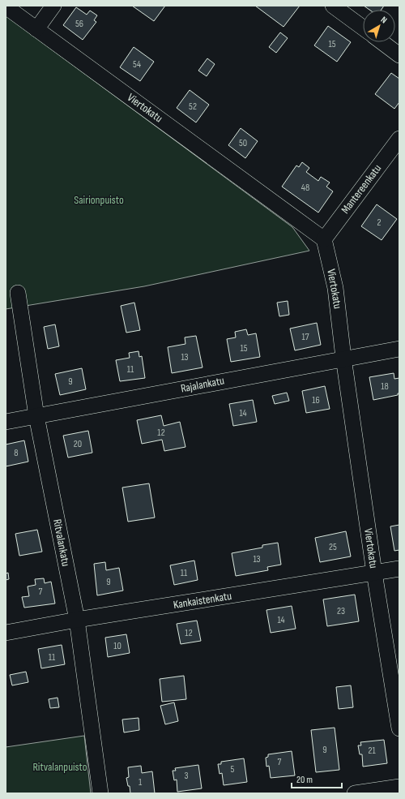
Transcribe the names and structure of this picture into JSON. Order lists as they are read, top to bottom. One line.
{"streets":{"street":["Viertokatu","Mantereenkatu","Rajalankatu","Ritvalankatu","Kankaistenkatu"]},"crossings":[["Viertokatu","Mantereenkatu"],["Viertokatu","Rajalankatu"],["Viertokatu","Kankaistenkatu"],["Rajalankatu","Ritvalankatu"],["Ritvalankatu","Kankaistenkatu"]],"parks":["Sairionpuisto","Ritvalanpuisto"],"house_numbers":["56","15","54","52","50","48","2","17","15","13","11","9","18","16","14","12","20","8","25","13","11","9","7","23","14","12","10","11","9","21","7","5","3","1"],"scale_bar":"20 m","north":"top right"}
